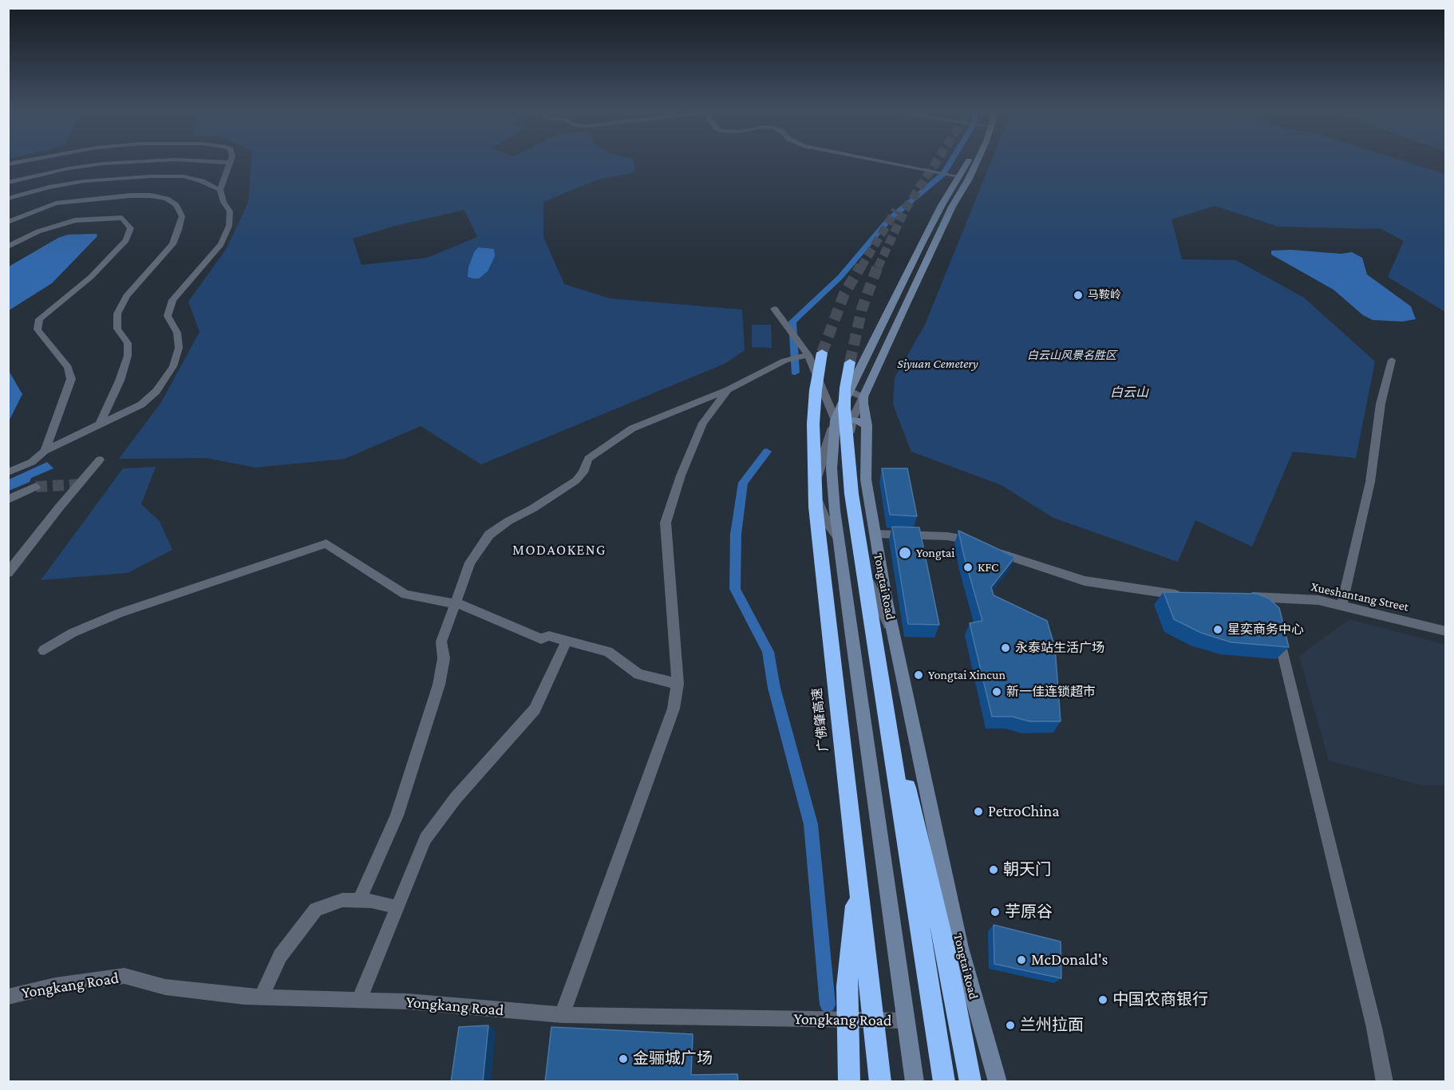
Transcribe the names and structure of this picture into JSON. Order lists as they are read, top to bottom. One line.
{"streets":{"highway":["广佛肇高速"],"main road":["Tongtai Road"],"street":["Xueshantang Street","Yongkang Road"]},"districts":["MODAOKENG"],"parks":["白云山风景名胜区","Siyuan Cemetery","白云山"],"places":["马鞍岭","Yongtai","KFC","星奕商务中心","永泰站生活广场","Yongtai Xincun","新一佳连锁超市","PetroChina","朝天门","芋原谷","McDonald's","中国农商银行","兰州拉面","金骊城广场"]}
